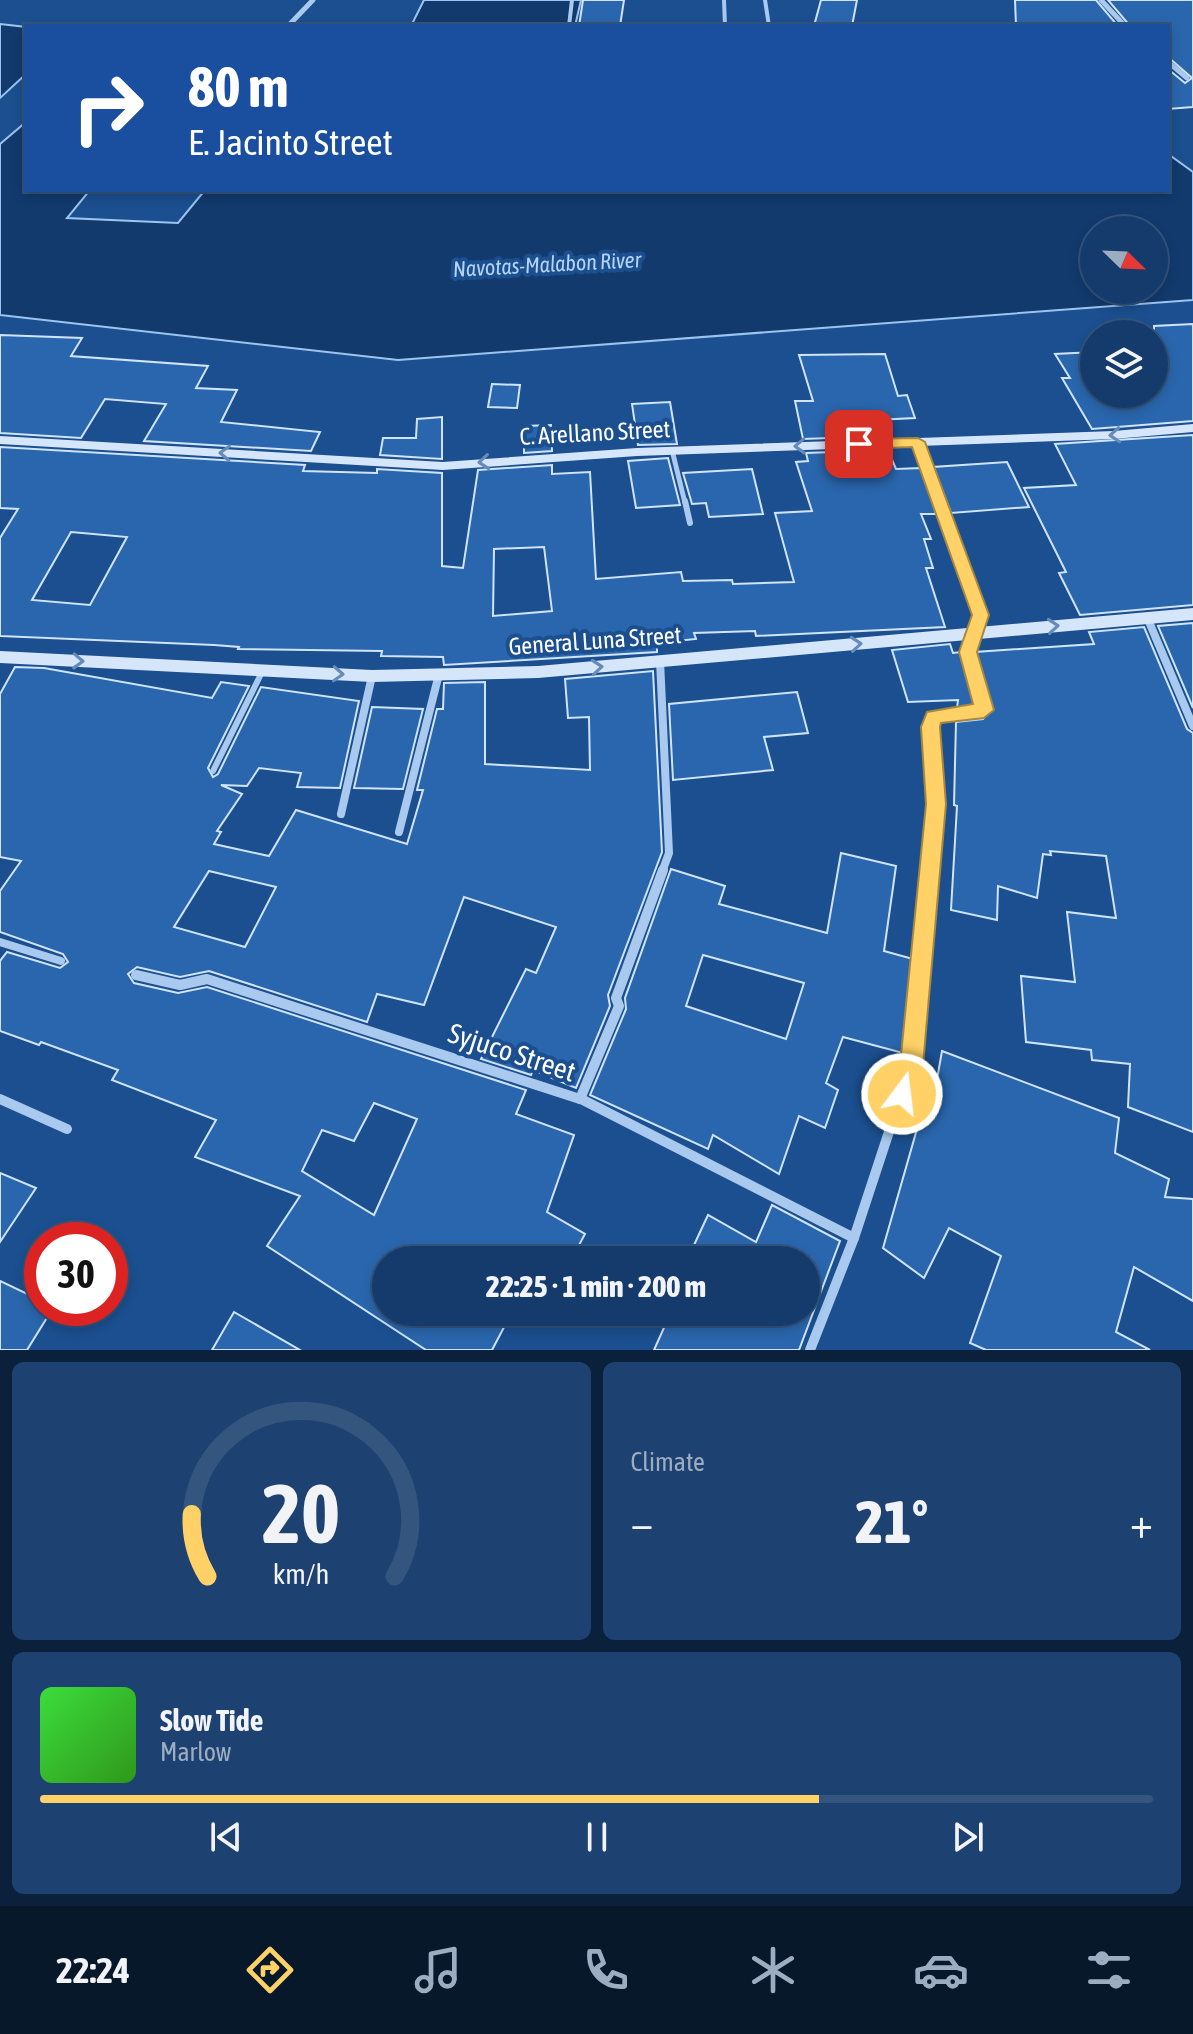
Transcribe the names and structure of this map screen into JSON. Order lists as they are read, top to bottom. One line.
{"streets":{"main road":["C. Arellano Street","General Luna Street"],"street":["Syjuco Street"]},"one_way":["C. Arellano Street","General Luna Street"],"water":["Navotas-Malabon River"],"north":"bottom right","page":{"turn":["80 m","E. Jacinto Street"],"limit":"30","trip":"22:25 · 1 min · 200 m","tile":"Climate","heat":["−","21°","+"],"song":["Slow Tide","Marlow"],"tabs":"22:24","gauge":["20","km/h"]}}
